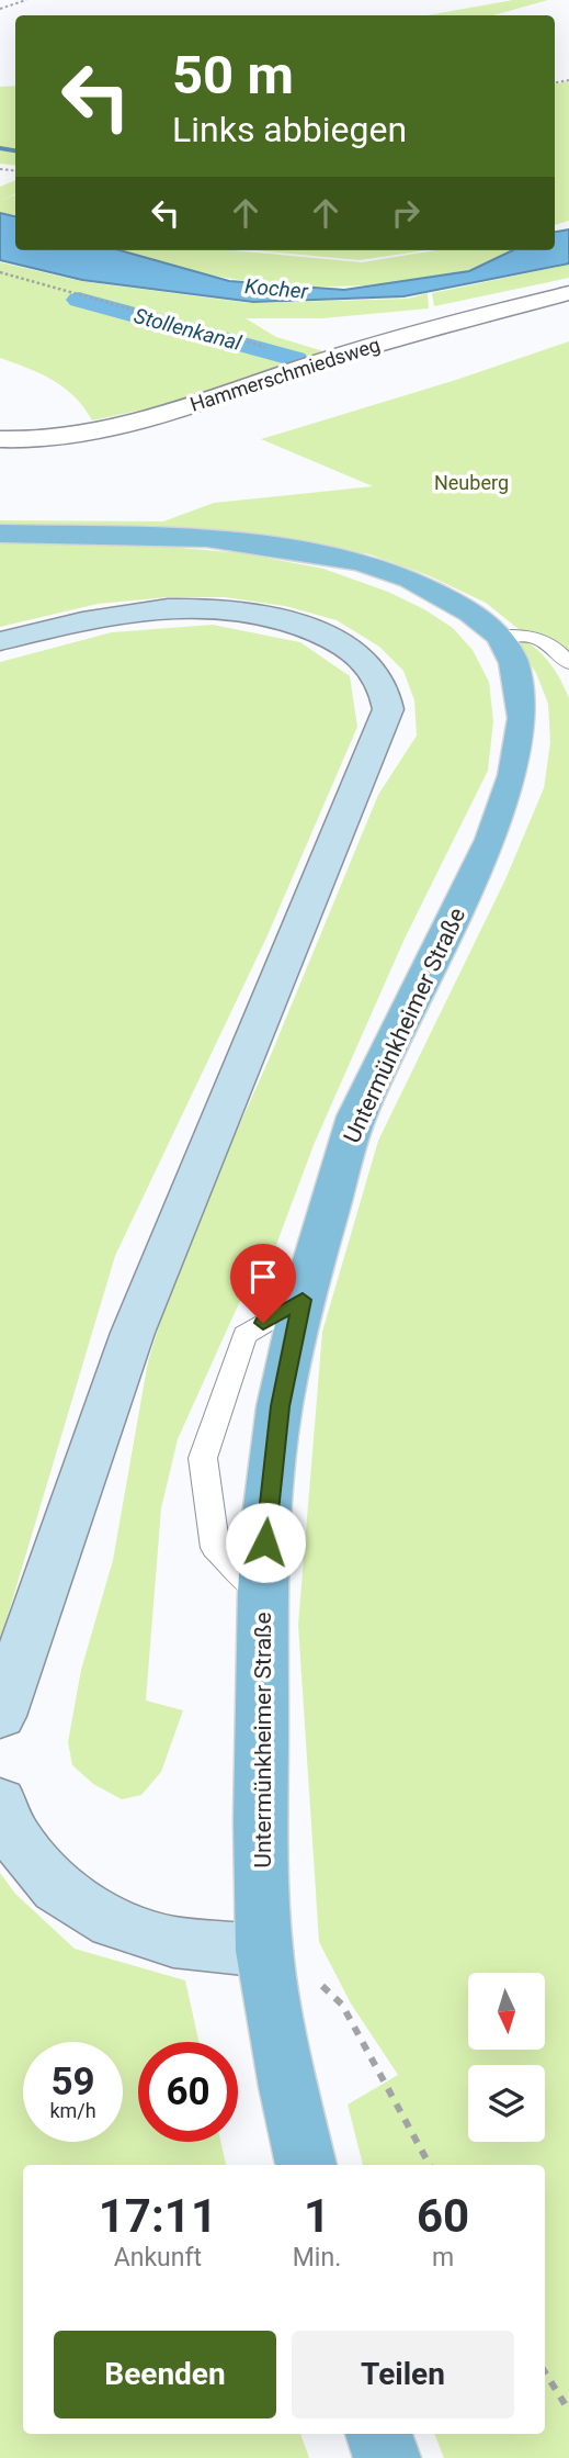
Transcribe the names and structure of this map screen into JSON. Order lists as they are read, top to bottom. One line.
{"streets":{"main road":["Untermünkheimer Straße"],"street":["Hammerschmiedsweg"]},"water":["Kocher","Stollenkanal"],"parks":["Neuberg"],"north":"bottom","page":{"turn":["50 m","Links abbiegen"],"speed":"59 km/h","limit":"60","eta":["17:11","Ankunft","1","Min.","60","m"],"buttons":["Beenden","Teilen"]}}
